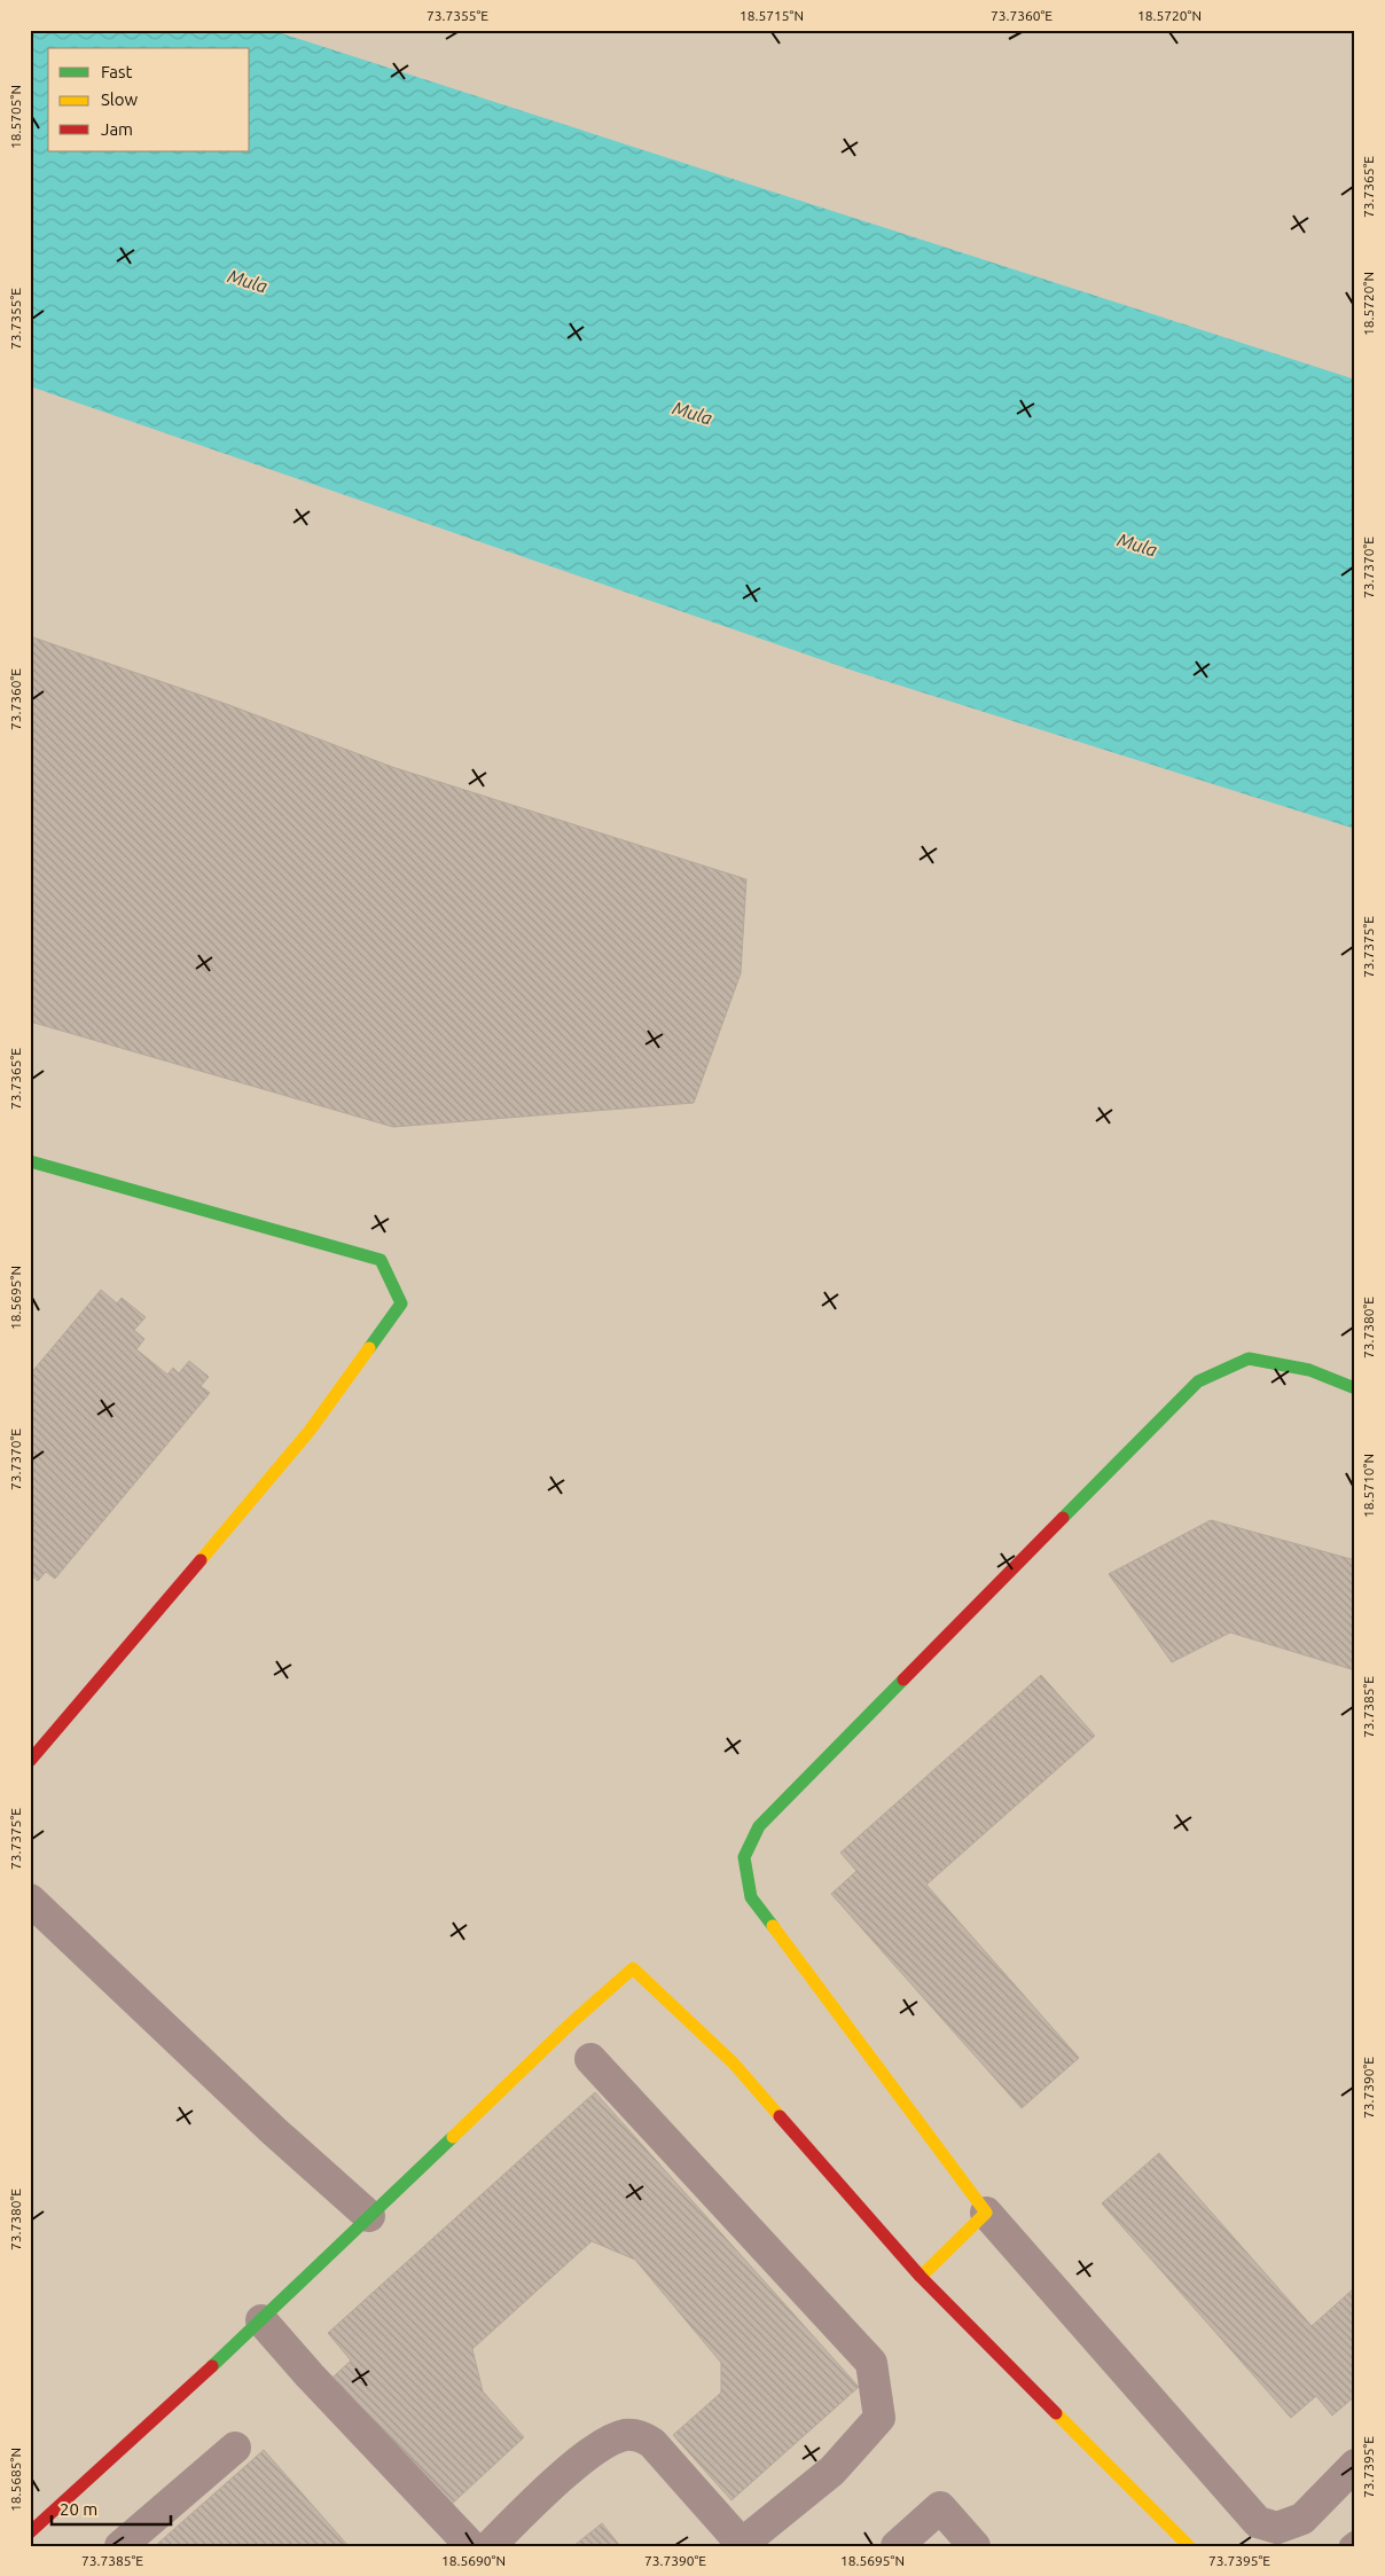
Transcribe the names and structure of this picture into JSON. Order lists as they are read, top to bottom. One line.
{"water":["Mula"],"legend":["Fast","Slow","Jam"],"scale_bar":"20 m","coordinates":["73.7355°E","18.5715°N","73.7360°E","18.5720°N","18.5705°N","73.7365°E","73.7370°E","73.7375°E","18.5695°N","73.7380°E","18.5710°N","73.7385°E","73.7390°E","73.7395°E","18.5685°N","18.5690°N"]}
